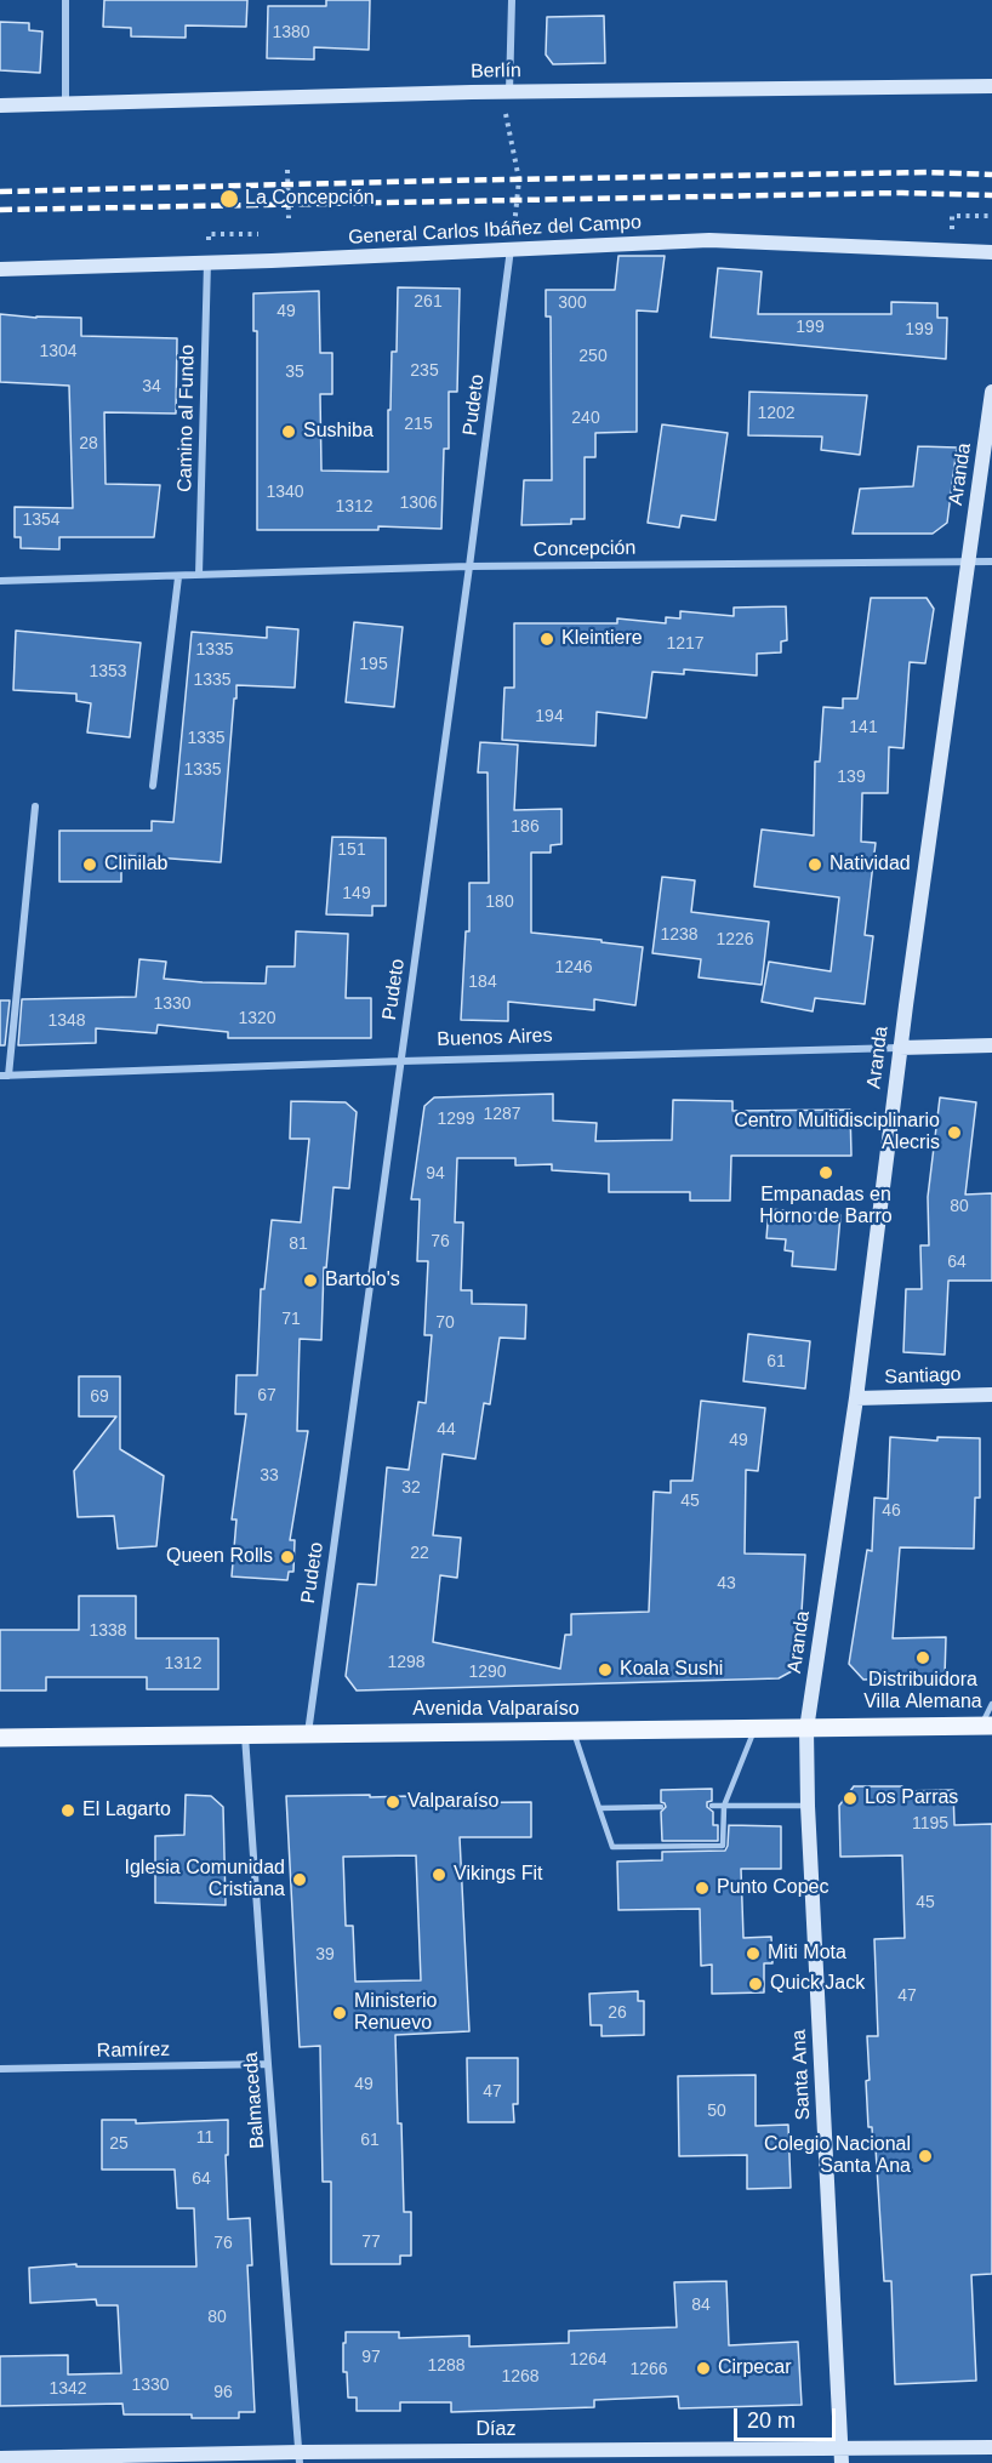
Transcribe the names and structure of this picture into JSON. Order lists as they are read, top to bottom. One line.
{"streets":{"main road":["Avenida Valparaíso"],"street":["Berlín","General Carlos Ibáñez del Campo","Pudeto","Camino al Fundo","Aranda","Concepción","Buenos Aires","Santiago","Ramírez","Santa Ana","Balmaceda","Díaz"]},"crossings":[["General Carlos Ibáñez del Campo","Pudeto"],["General Carlos Ibáñez del Campo","Camino al Fundo"],["Pudeto","Concepción"],["Pudeto","Buenos Aires"],["Pudeto","Avenida Valparaíso"],["Camino al Fundo","Concepción"],["Aranda","Concepción"],["Aranda","Buenos Aires"],["Aranda","Santiago"],["Aranda","Avenida Valparaíso"],["Aranda","Santa Ana"],["Avenida Valparaíso","Santa Ana"],["Avenida Valparaíso","Balmaceda"],["Ramírez","Balmaceda"],["Santa Ana","Díaz"],["Balmaceda","Díaz"]],"places":["La Concepción","Sushiba","Kleintiere","Clinilab","Natividad","Centro Multidisciplinario Alecris","Empanadas en Horno de Barro","Bartolo's","Queen Rolls","Distribuidora Villa Alemana","Koala Sushi","Los Parras","Valparaíso","El Lagarto","Vikings Fit","Iglesia Comunidad Cristiana","Punto Copec","Miti Mota","Quick Jack","Ministerio Renuevo","Colegio Nacional Santa Ana","Cirpecar"],"house_numbers":["1380","261","300","49","199","199","1304","250","235","35","34","1202","240","215","28","1340","1306","1312","1354","1217","1335","195","1353","1335","194","141","1335","1335","139","186","151","149","180","1238","1226","1246","184","1330","1320","1348","1287","1299","94","80","76","81","64","71","70","61","67","69","44","49","33","32","45","46","22","43","1338","1298","1312","1290","1195","45","39","47","26","49","47","50","11","61","25","64","77","76","84","80","97","1264","1288","1266","1268","1330","1342","96"],"scale_bar":"20 m"}
